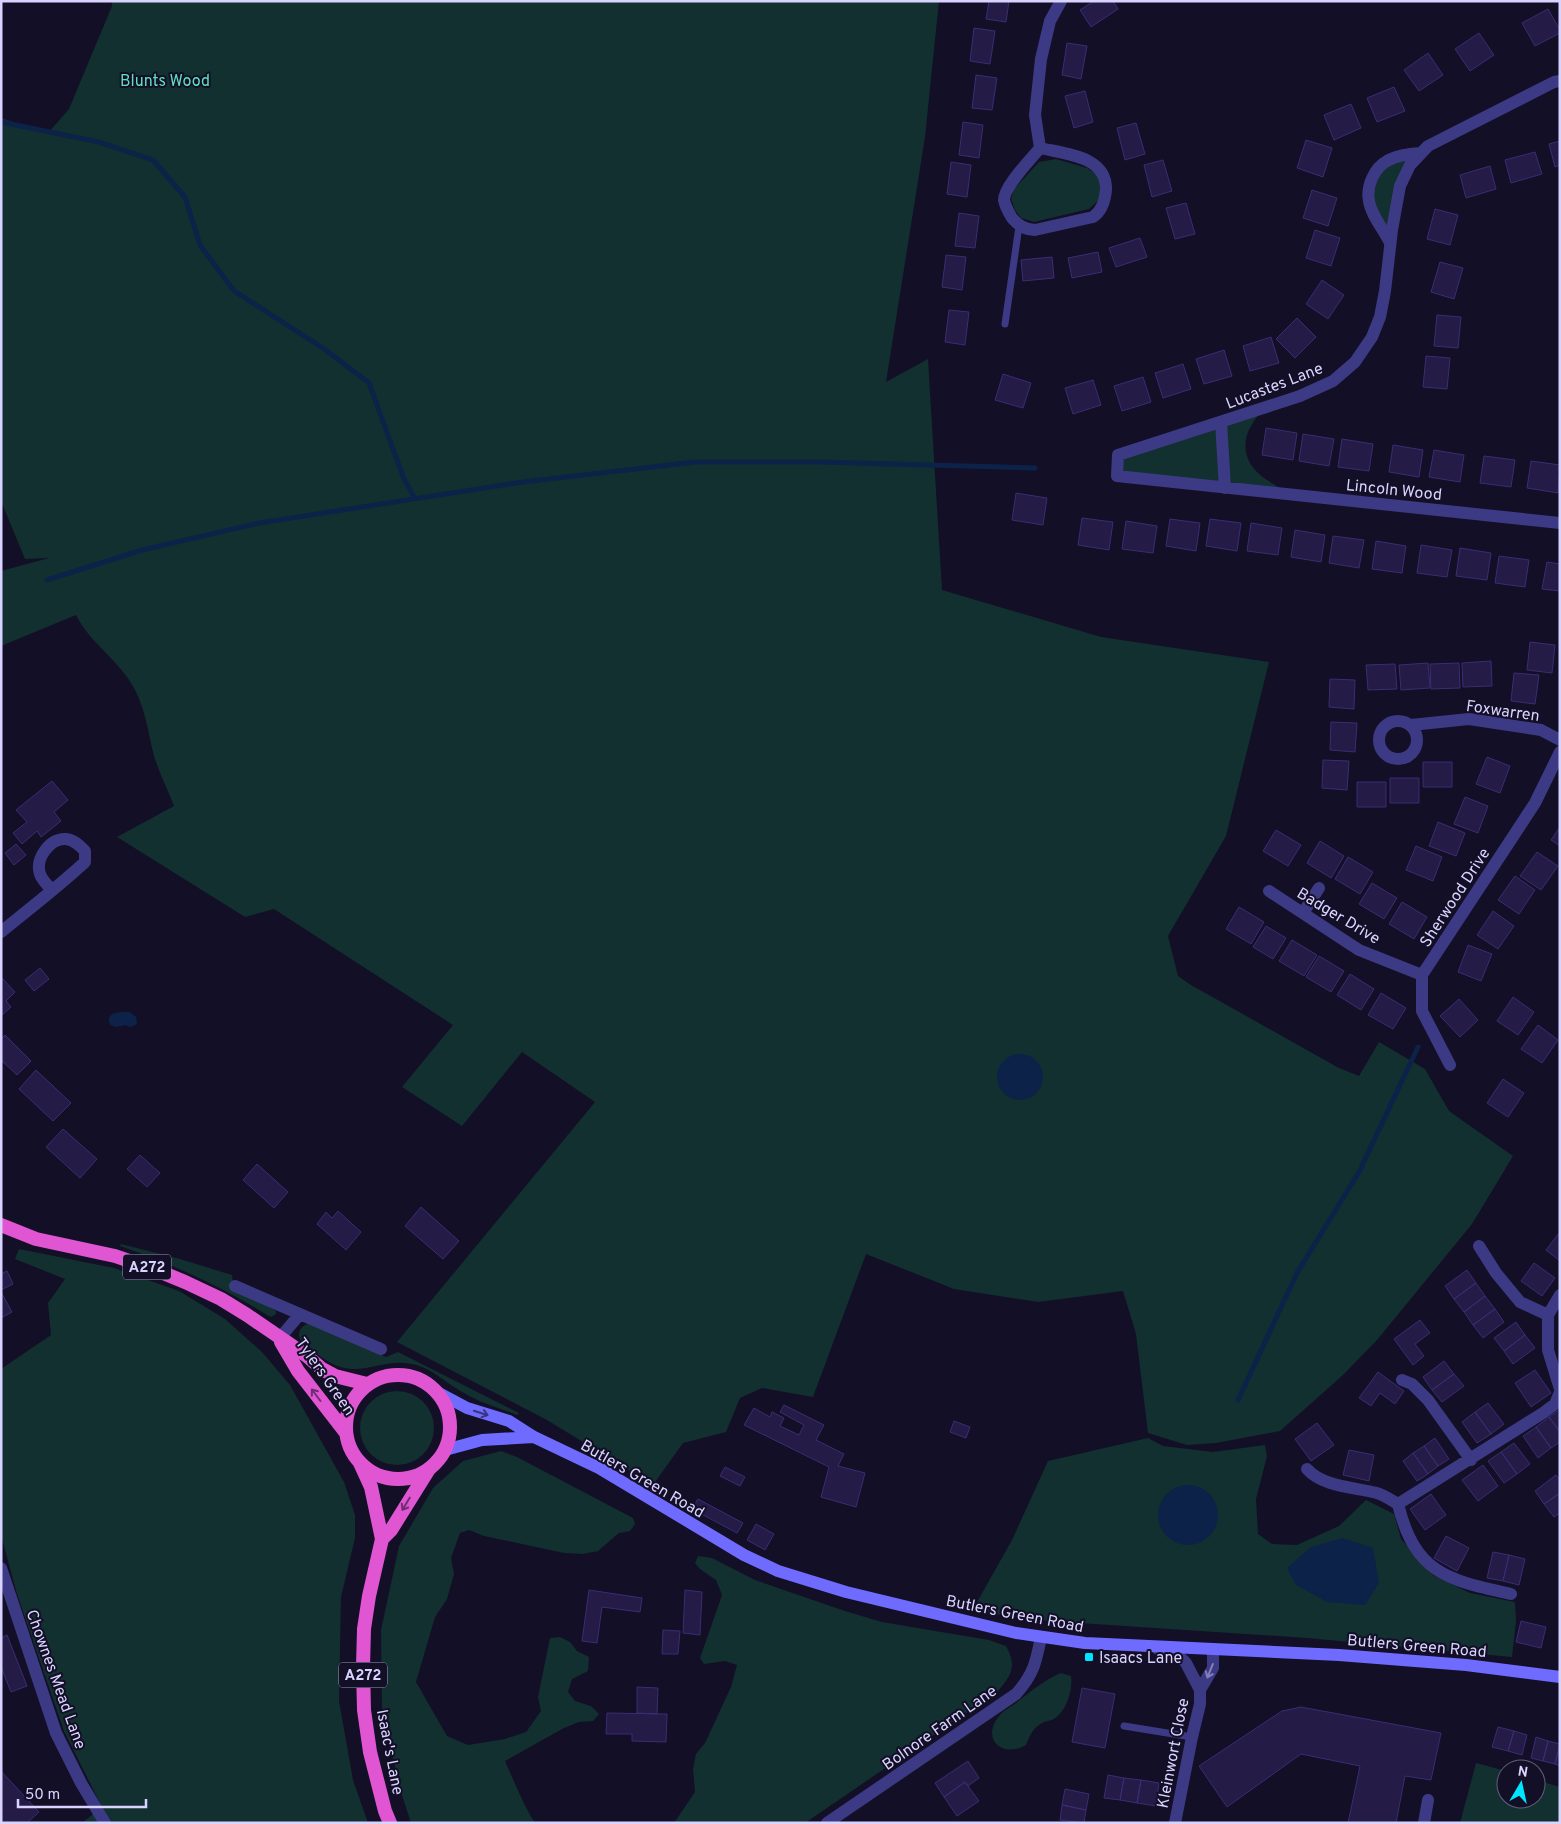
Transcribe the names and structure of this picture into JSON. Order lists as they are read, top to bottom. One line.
{"streets":{"highway":["A272","Tylers Green","Isaac's Lane"],"main road":["Butlers Green Road"],"street":["Lucastes Lane","Lincoln Wood","Foxwarren","Sherwood Drive","Badger Drive","Chownes Mead Lane","Bolnore Farm Lane","Kleinwort Close"]},"crossings":[["Lucastes Lane","Lincoln Wood"],["Sherwood Drive","Badger Drive"],["Tylers Green","Butlers Green Road"],["Tylers Green","Isaac's Lane"],["Butlers Green Road","Bolnore Farm Lane"],["Butlers Green Road","Isaac's Lane"],["Butlers Green Road","Kleinwort Close"]],"parks":["Blunts Wood"],"places":{"transit":["Isaacs Lane"]},"scale_bar":"50 m","north":"top"}
